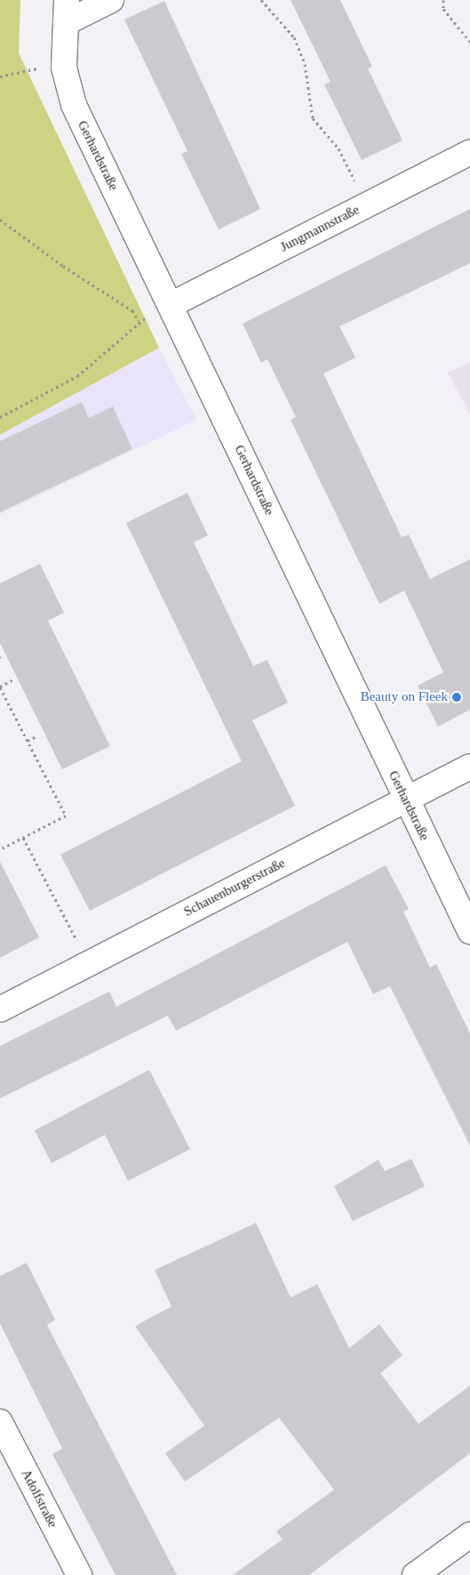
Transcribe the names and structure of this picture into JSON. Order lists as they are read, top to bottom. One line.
{"streets":{"street":["Gerhardstraße","Jungmannstraße","Schauenburgerstraße","Adolfstraße"]},"crossings":[["Gerhardstraße","Jungmannstraße"],["Gerhardstraße","Schauenburgerstraße"]],"places":["Beauty on Fleek"]}
